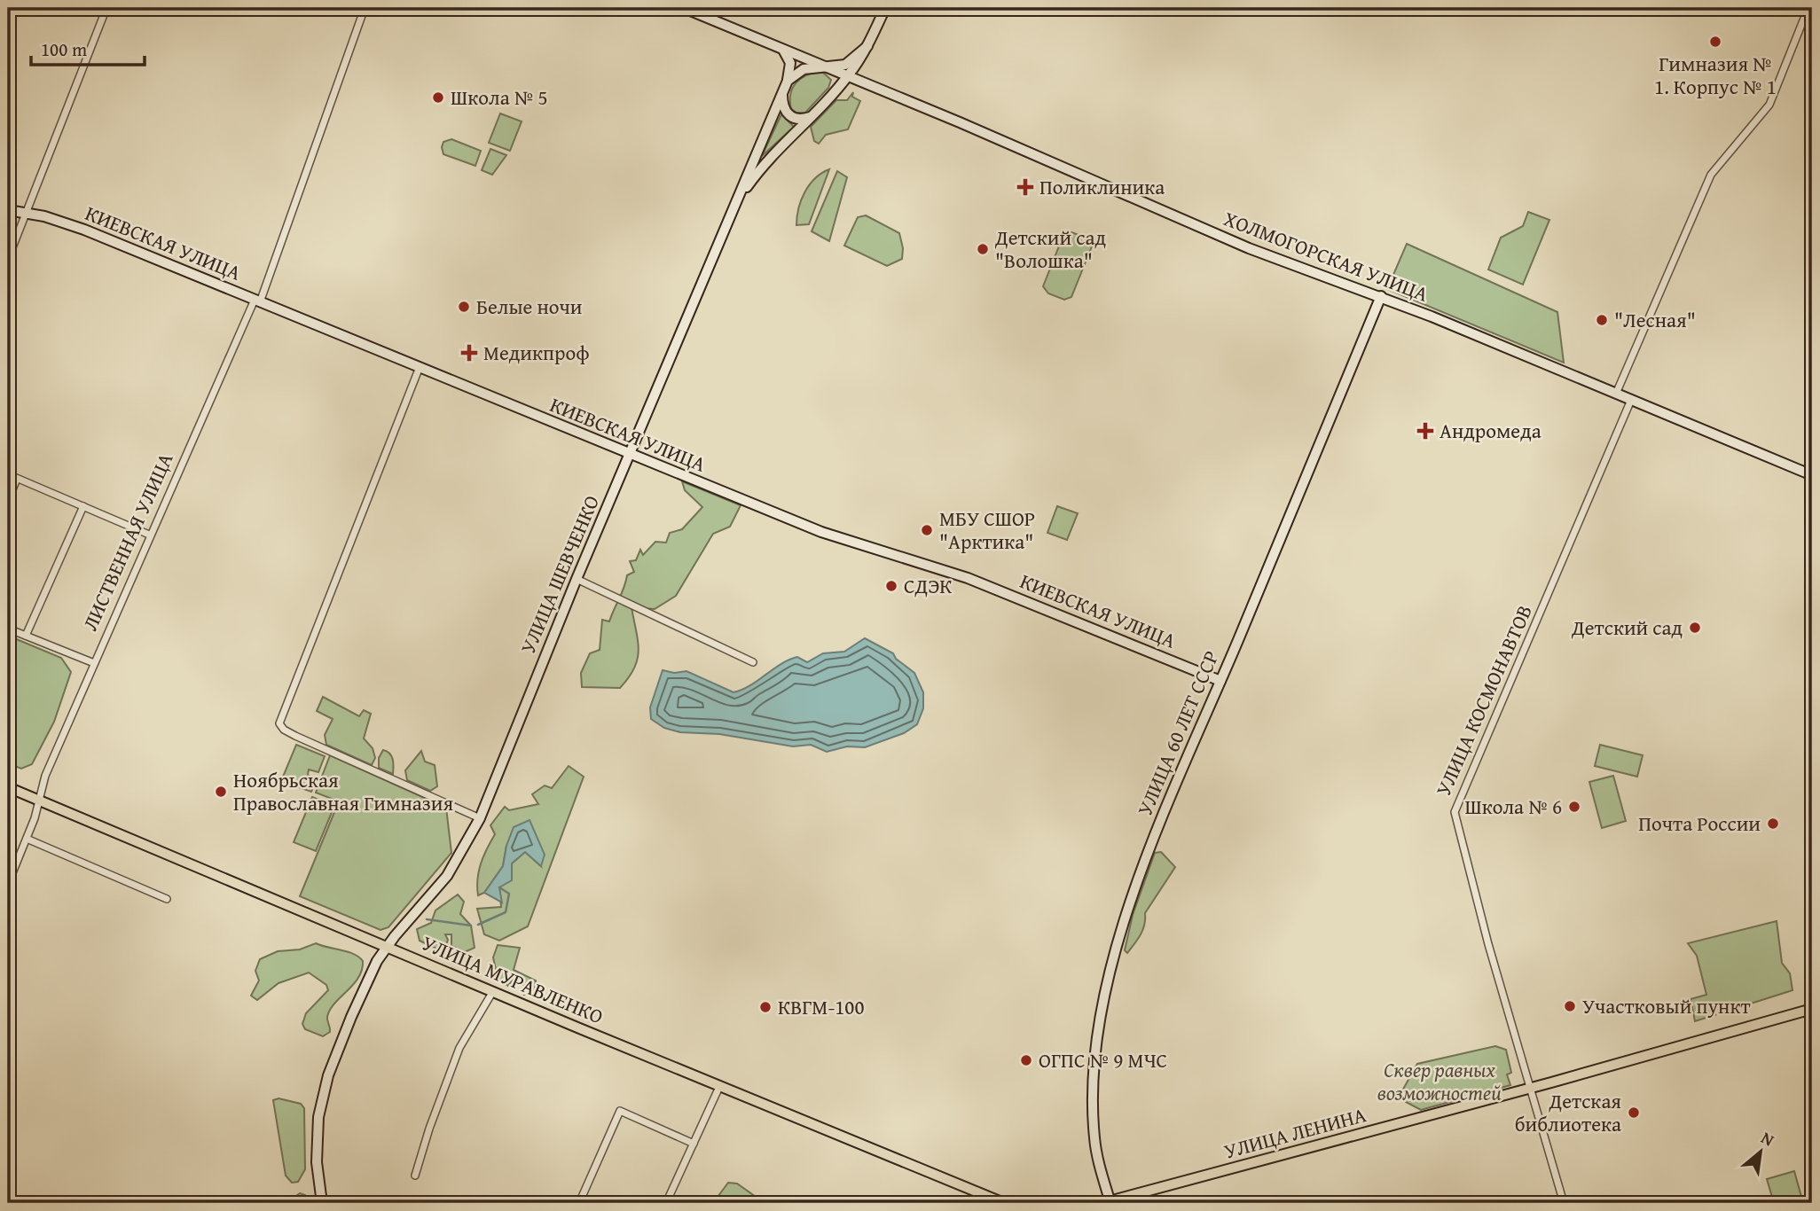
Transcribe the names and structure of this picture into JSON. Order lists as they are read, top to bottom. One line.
{"streets":{"main road":["УЛИЦА МУРАВЛЕНКО","УЛИЦА ЛЕНИНА"],"street":["КИЕВСКАЯ УЛИЦА","ХОЛМОГОРСКАЯ УЛИЦА","ЛИСТВЕННАЯ УЛИЦА","УЛИЦА ШЕВЧЕНКО","УЛИЦА КОСМОНАВТОВ","УЛИЦА 60 ЛЕТ СССР"]},"crossings":[["КИЕВСКАЯ УЛИЦА","ЛИСТВЕННАЯ УЛИЦА"],["КИЕВСКАЯ УЛИЦА","УЛИЦА ШЕВЧЕНКО"],["КИЕВСКАЯ УЛИЦА","УЛИЦА 60 ЛЕТ СССР"],["ХОЛМОГОРСКАЯ УЛИЦА","УЛИЦА КОСМОНАВТОВ"],["ХОЛМОГОРСКАЯ УЛИЦА","УЛИЦА 60 ЛЕТ СССР"],["ЛИСТВЕННАЯ УЛИЦА","УЛИЦА МУРАВЛЕНКО"],["УЛИЦА ШЕВЧЕНКО","УЛИЦА МУРАВЛЕНКО"],["УЛИЦА КОСМОНАВТОВ","УЛИЦА ЛЕНИНА"],["УЛИЦА 60 ЛЕТ СССР","УЛИЦА ЛЕНИНА"]],"parks":["Сквер равных возможностей"],"places":{"other":["Гимназия № 1. Корпус № 1","Школа № 5","Детский сад \"Волошка\"","Белые ночи","\"Лесная\"","МБУ СШОР \"Арктика\"","СДЭК","Детский сад","Ноябрьская Православная Гимназия","Школа № 6","Почта России","Участковый пункт","КВГМ-100","ОГПС № 9 МЧС","Детская библиотека"],"health":["Поликлиника","Медикпроф","Андромеда"]},"scale_bar":"100 m","north":"top right"}
